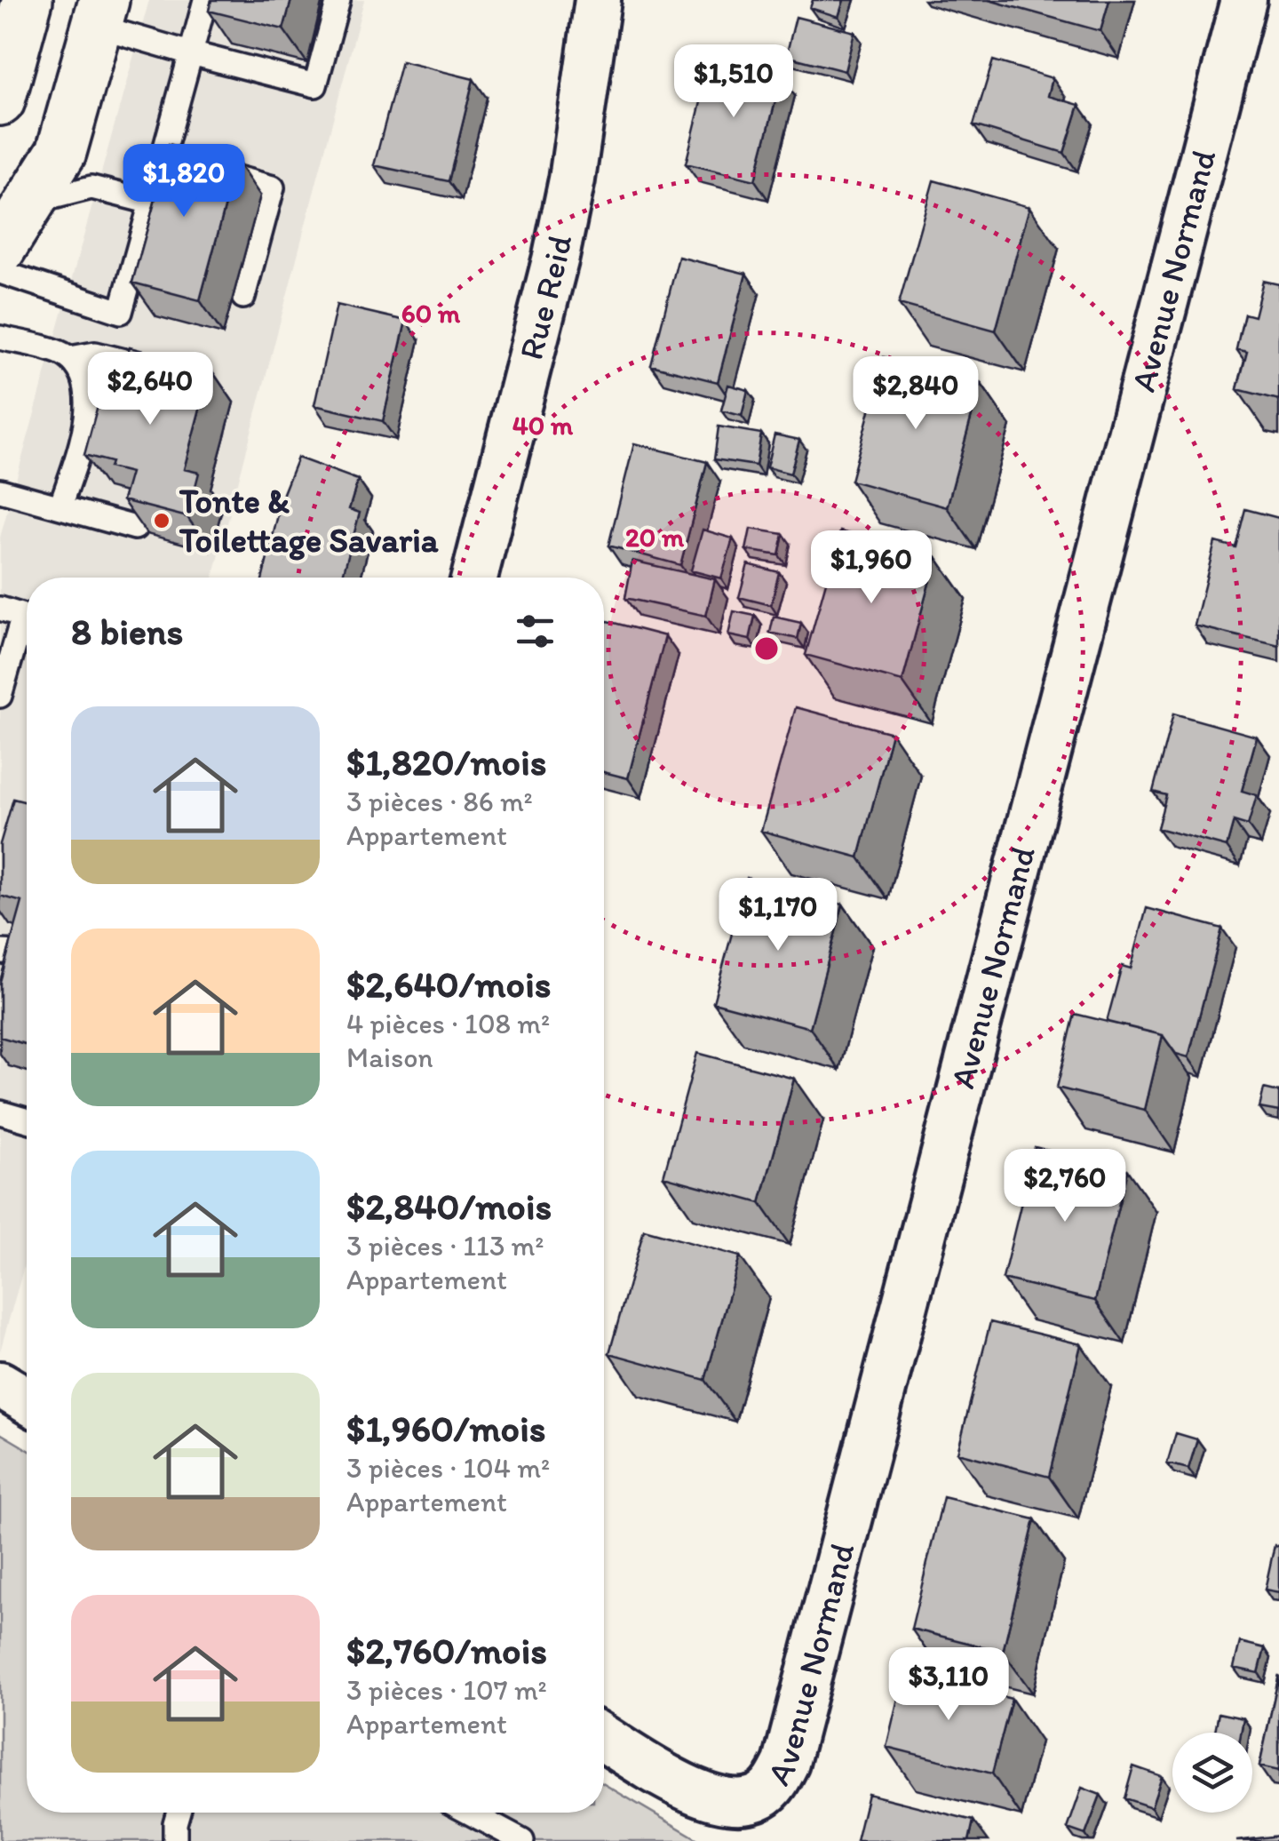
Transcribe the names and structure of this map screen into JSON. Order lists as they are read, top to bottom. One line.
{"streets":{"street":["Avenue Normand","Rue Reid"]},"places":["Tonte & Toilettage Savaria"],"page":{"price":["$1,510","$1,820","$2,640","$2,840","$1,960","$1,170","$2,760","$3,110"],"heading":"8 biens","list":[{"name":"$1,820/mois","note":"3 pièces · 86 m² · Appartement"},{"name":"$2,640/mois","note":"4 pièces · 108 m² · Maison"},{"name":"$2,840/mois","note":"3 pièces · 113 m² · Appartement"},{"name":"$1,960/mois","note":"3 pièces · 104 m² · Appartement"},{"name":"$2,760/mois","note":"3 pièces · 107 m² · Appartement"}]},"rings":["60 m","40 m","20 m"]}
